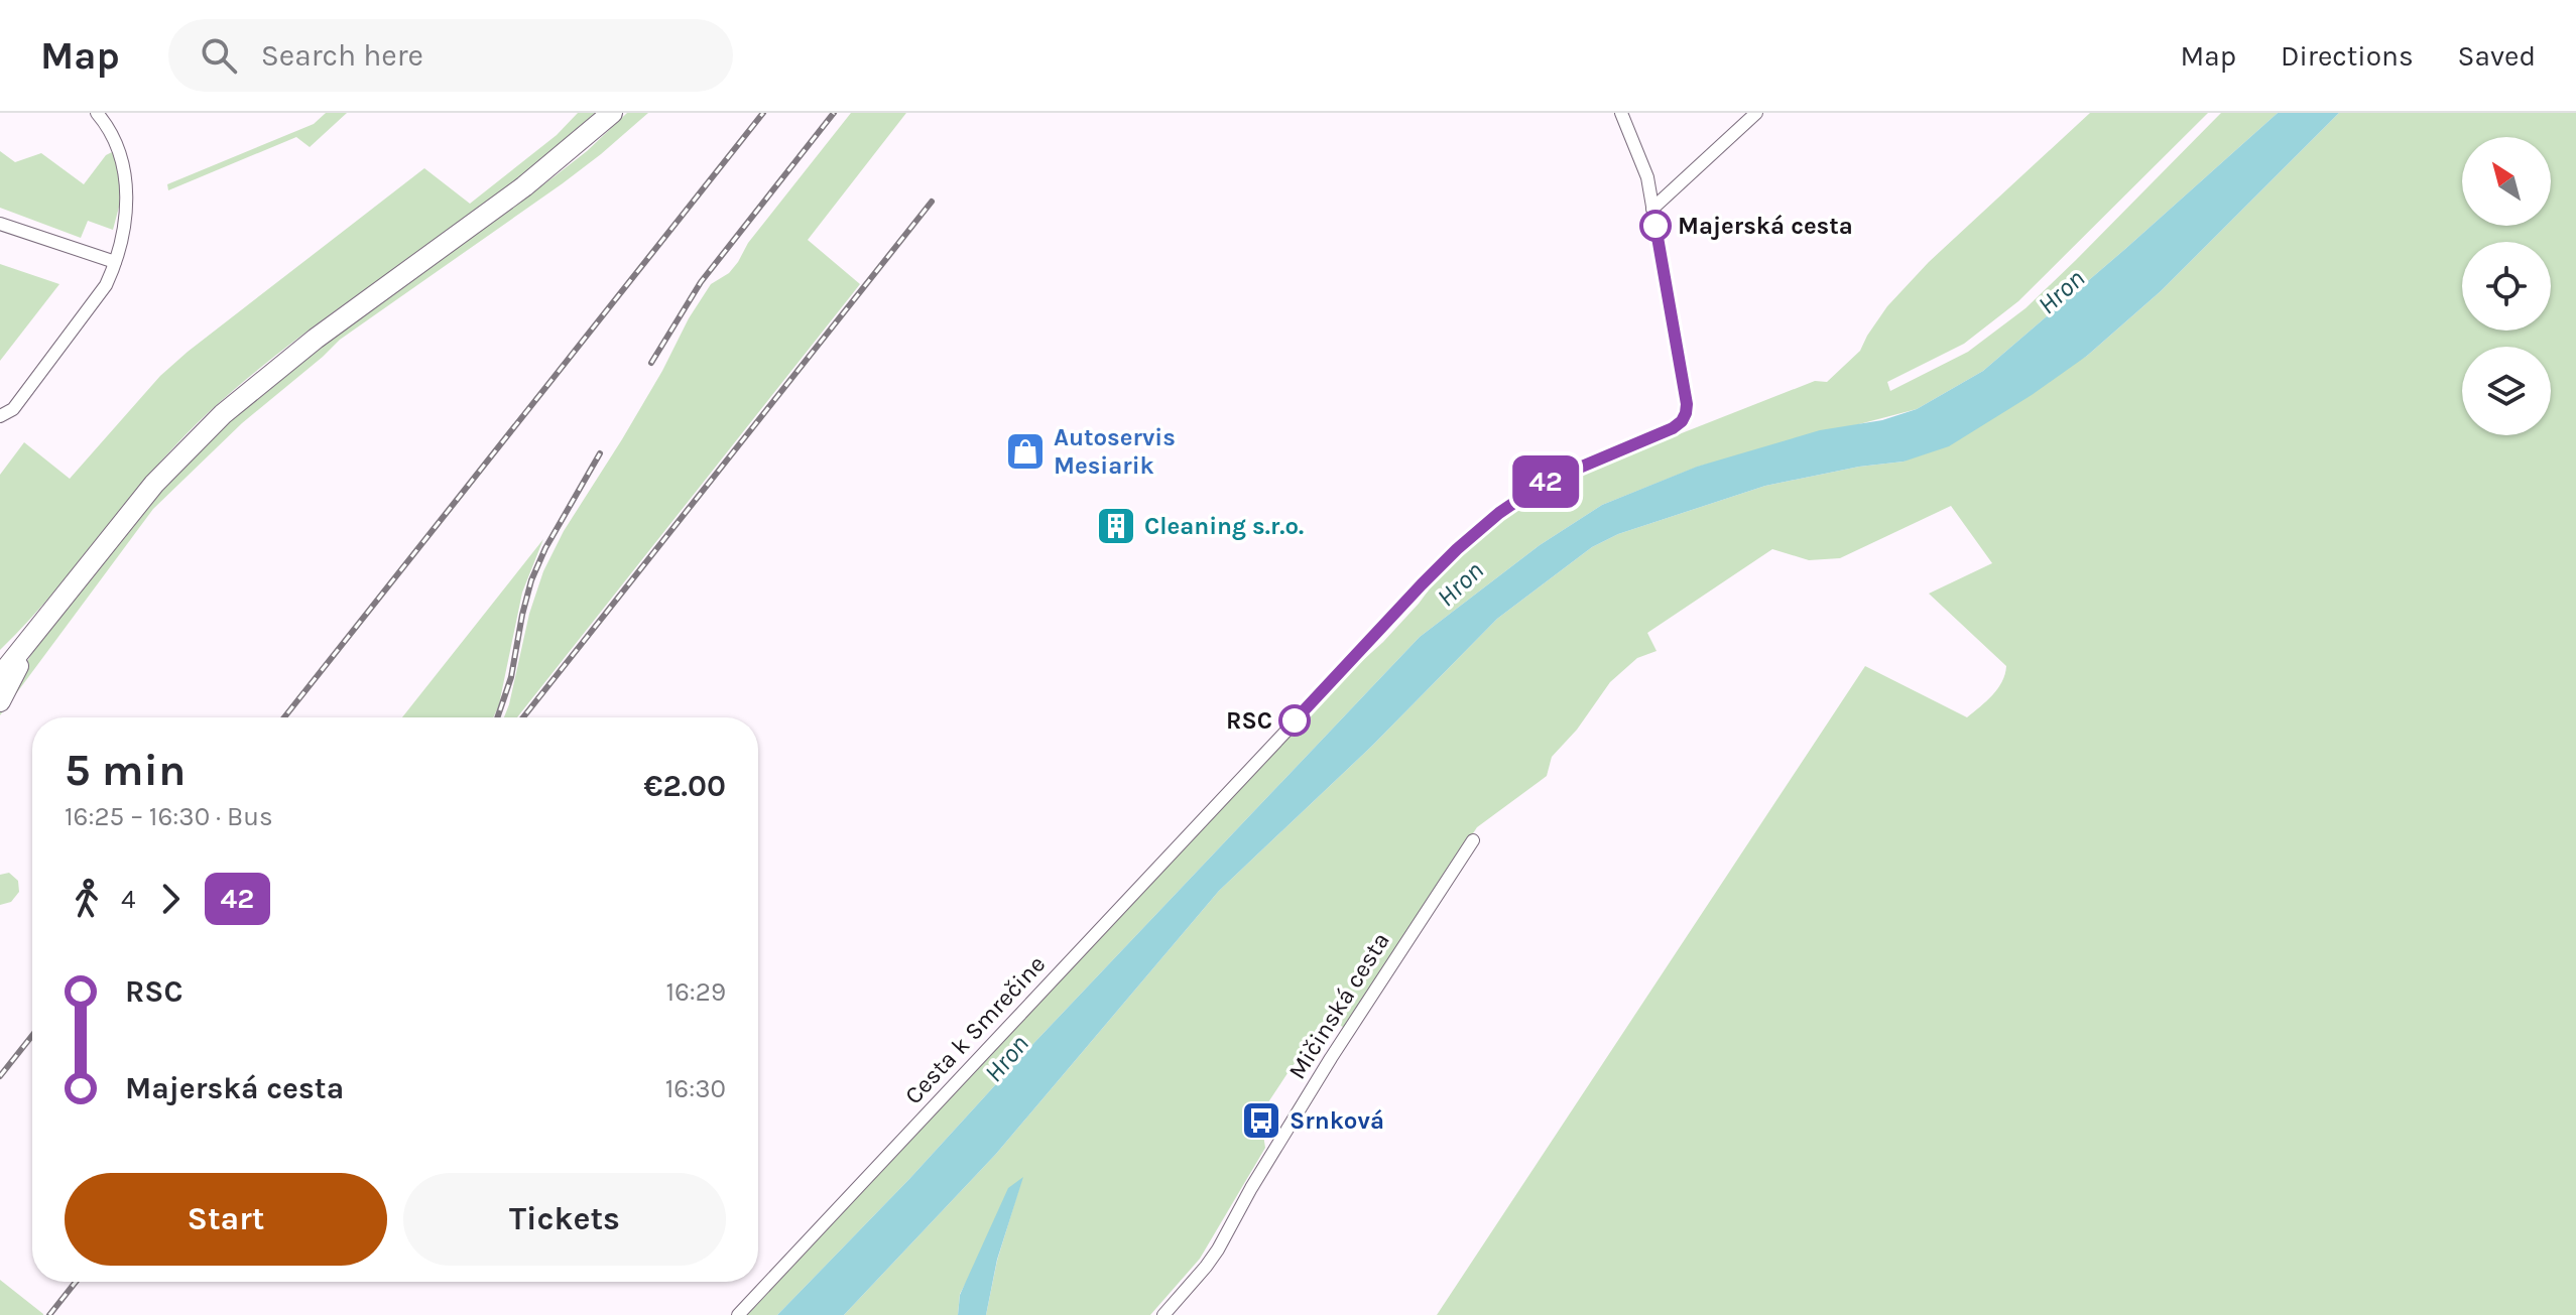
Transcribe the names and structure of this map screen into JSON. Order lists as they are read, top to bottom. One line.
{"streets":{"street":["Mičinská cesta","Cesta k Smrečine"]},"water":["Hron"],"places":{"other":["Majerská cesta","RSC"],"shop":["Autoservis Mesiarik"],"building":["Cleaning s.r.o."],"bus stop":["Srnková"]},"lines":["bus line 42"],"north":"top left","page":{"header":"Map","search":"Search here","nav":["Map","Directions","Saved"],"on_map":"42","heading":["5 min","16:25 – 16:30 · Bus","€2.00"],"legs":["4","42"],"list":[{"name":"RSC","value":"16:29"},{"name":"Majerská cesta","value":"16:30"}],"buttons":["Start","Tickets"]}}
